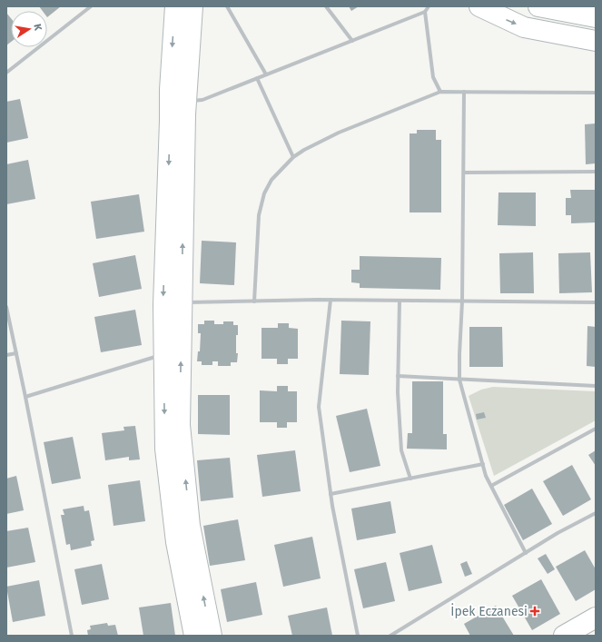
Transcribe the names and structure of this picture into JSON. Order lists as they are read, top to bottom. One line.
{"places":{"health":["İpek Eczanesi"]},"north":"right"}
